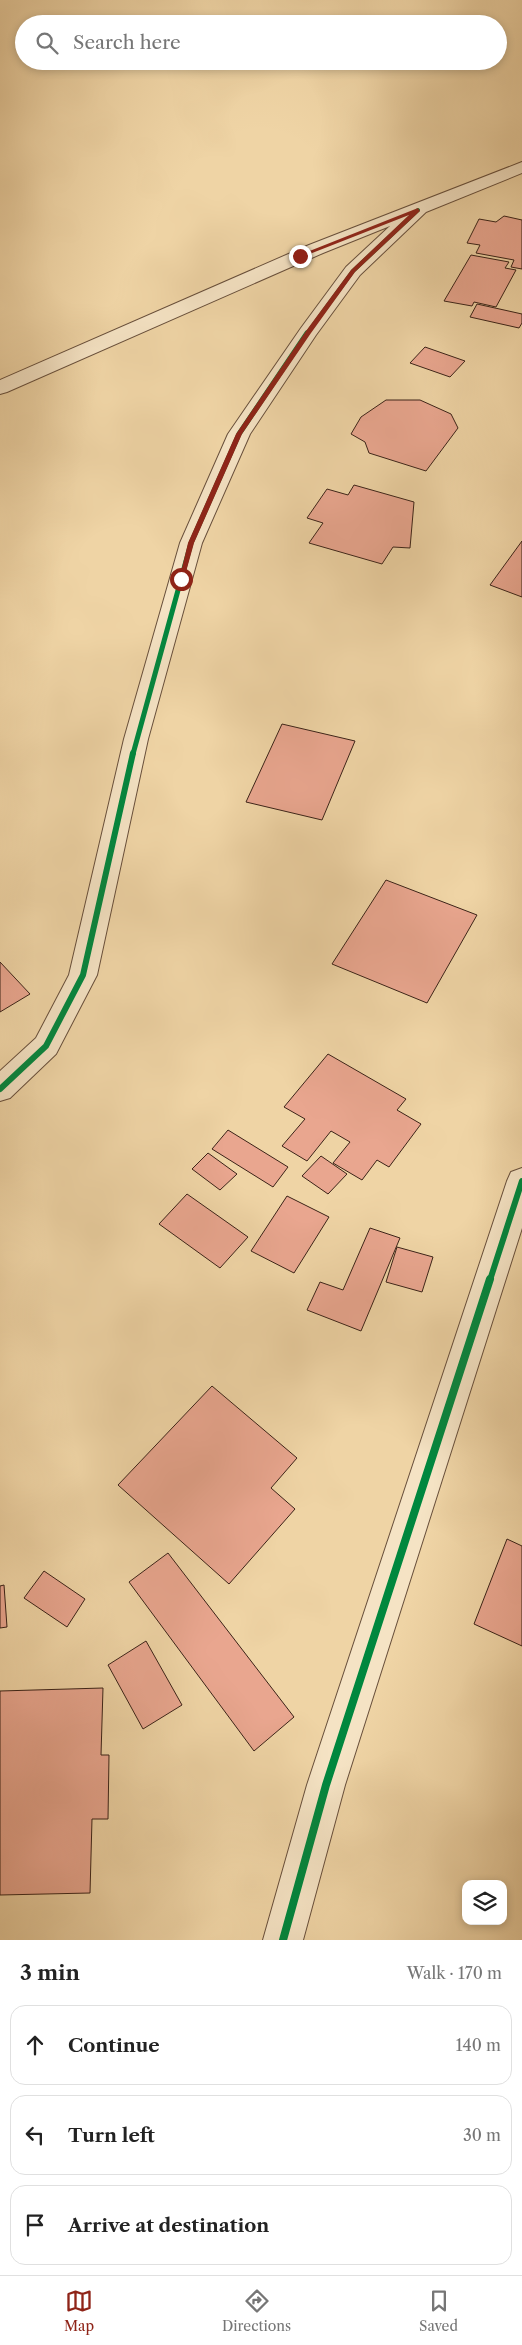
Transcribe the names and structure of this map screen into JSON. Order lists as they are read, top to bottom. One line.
{"page":{"search":"Search here","heading":["3 min","Walk · 170 m"],"list":[["Continue","140 m"],["Turn left","30 m"],"Arrive at destination"],"nav":["Map","Directions","Saved"]}}
